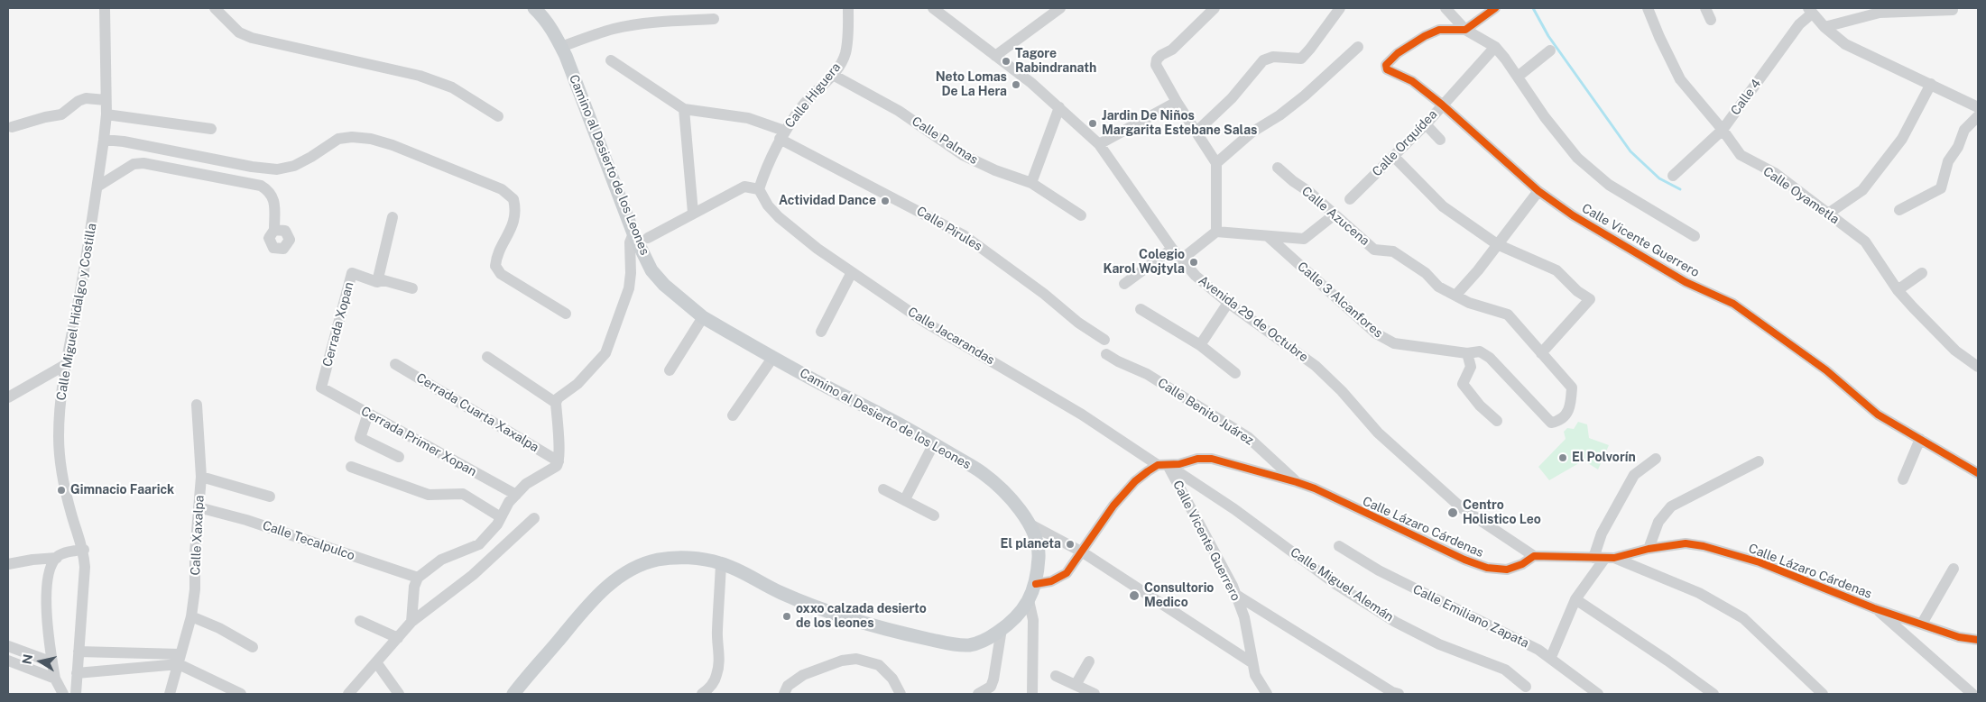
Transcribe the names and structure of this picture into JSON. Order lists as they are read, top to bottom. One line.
{"streets":{"main road":["Camino al Desierto de los Leones"],"street":["Calle Higuera","Calle 4","Calle Palmas","Calle Orquídea","Calle Oyametla","Calle Azucena","Calle Pirules","Calle Vicente Guerrero","Calle 3 Alcanfores","Calle Miguel Hidalgo y Costilla","Avenida 29 de Octubre","Cerrada Xopan","Calle Jacarandas","Calle Benito Juárez","Cerrada Cuarta Xaxalpa","Cerrada Primer Xopan","Calle Lázaro Cárdenas","Calle Xaxalpa","Calle Tecalpulco","Calle Miguel Alemán","Calle Emiliano Zapata"]},"crossings":[["Calle Higuera","Calle Palmas"],["Calle Higuera","Calle Pirules"],["Calle Higuera","Calle Jacarandas"],["Calle 4","Calle Oyametla"],["Calle Orquídea","Calle Vicente Guerrero"],["Camino al Desierto de los Leones","Calle Lázaro Cárdenas"],["Calle Azucena","Calle 3 Alcanfores"],["Calle Vicente Guerrero","Calle Jacarandas"],["Calle Vicente Guerrero","Calle Lázaro Cárdenas"],["Calle Vicente Guerrero","Calle Miguel Alemán"],["Avenida 29 de Octubre","Calle Lázaro Cárdenas"],["Cerrada Xopan","Cerrada Primer Xopan"],["Calle Jacarandas","Calle Lázaro Cárdenas"],["Calle Jacarandas","Calle Miguel Alemán"],["Calle Benito Juárez","Calle Lázaro Cárdenas"],["Calle Lázaro Cárdenas","Calle Miguel Alemán"],["Calle Xaxalpa","Calle Tecalpulco"]],"places":["Tagore Rabindranath","Neto Lomas De La Hera","Jardin De Niños Margarita Estebane Salas","Actividad Dance","Colegio Karol Wojtyla","El Polvorín","Gimnacio Faarick","Centro Holistico Leo","El planeta","Consultorio Medico","oxxo calzada desierto de los leones"],"north":"left"}
